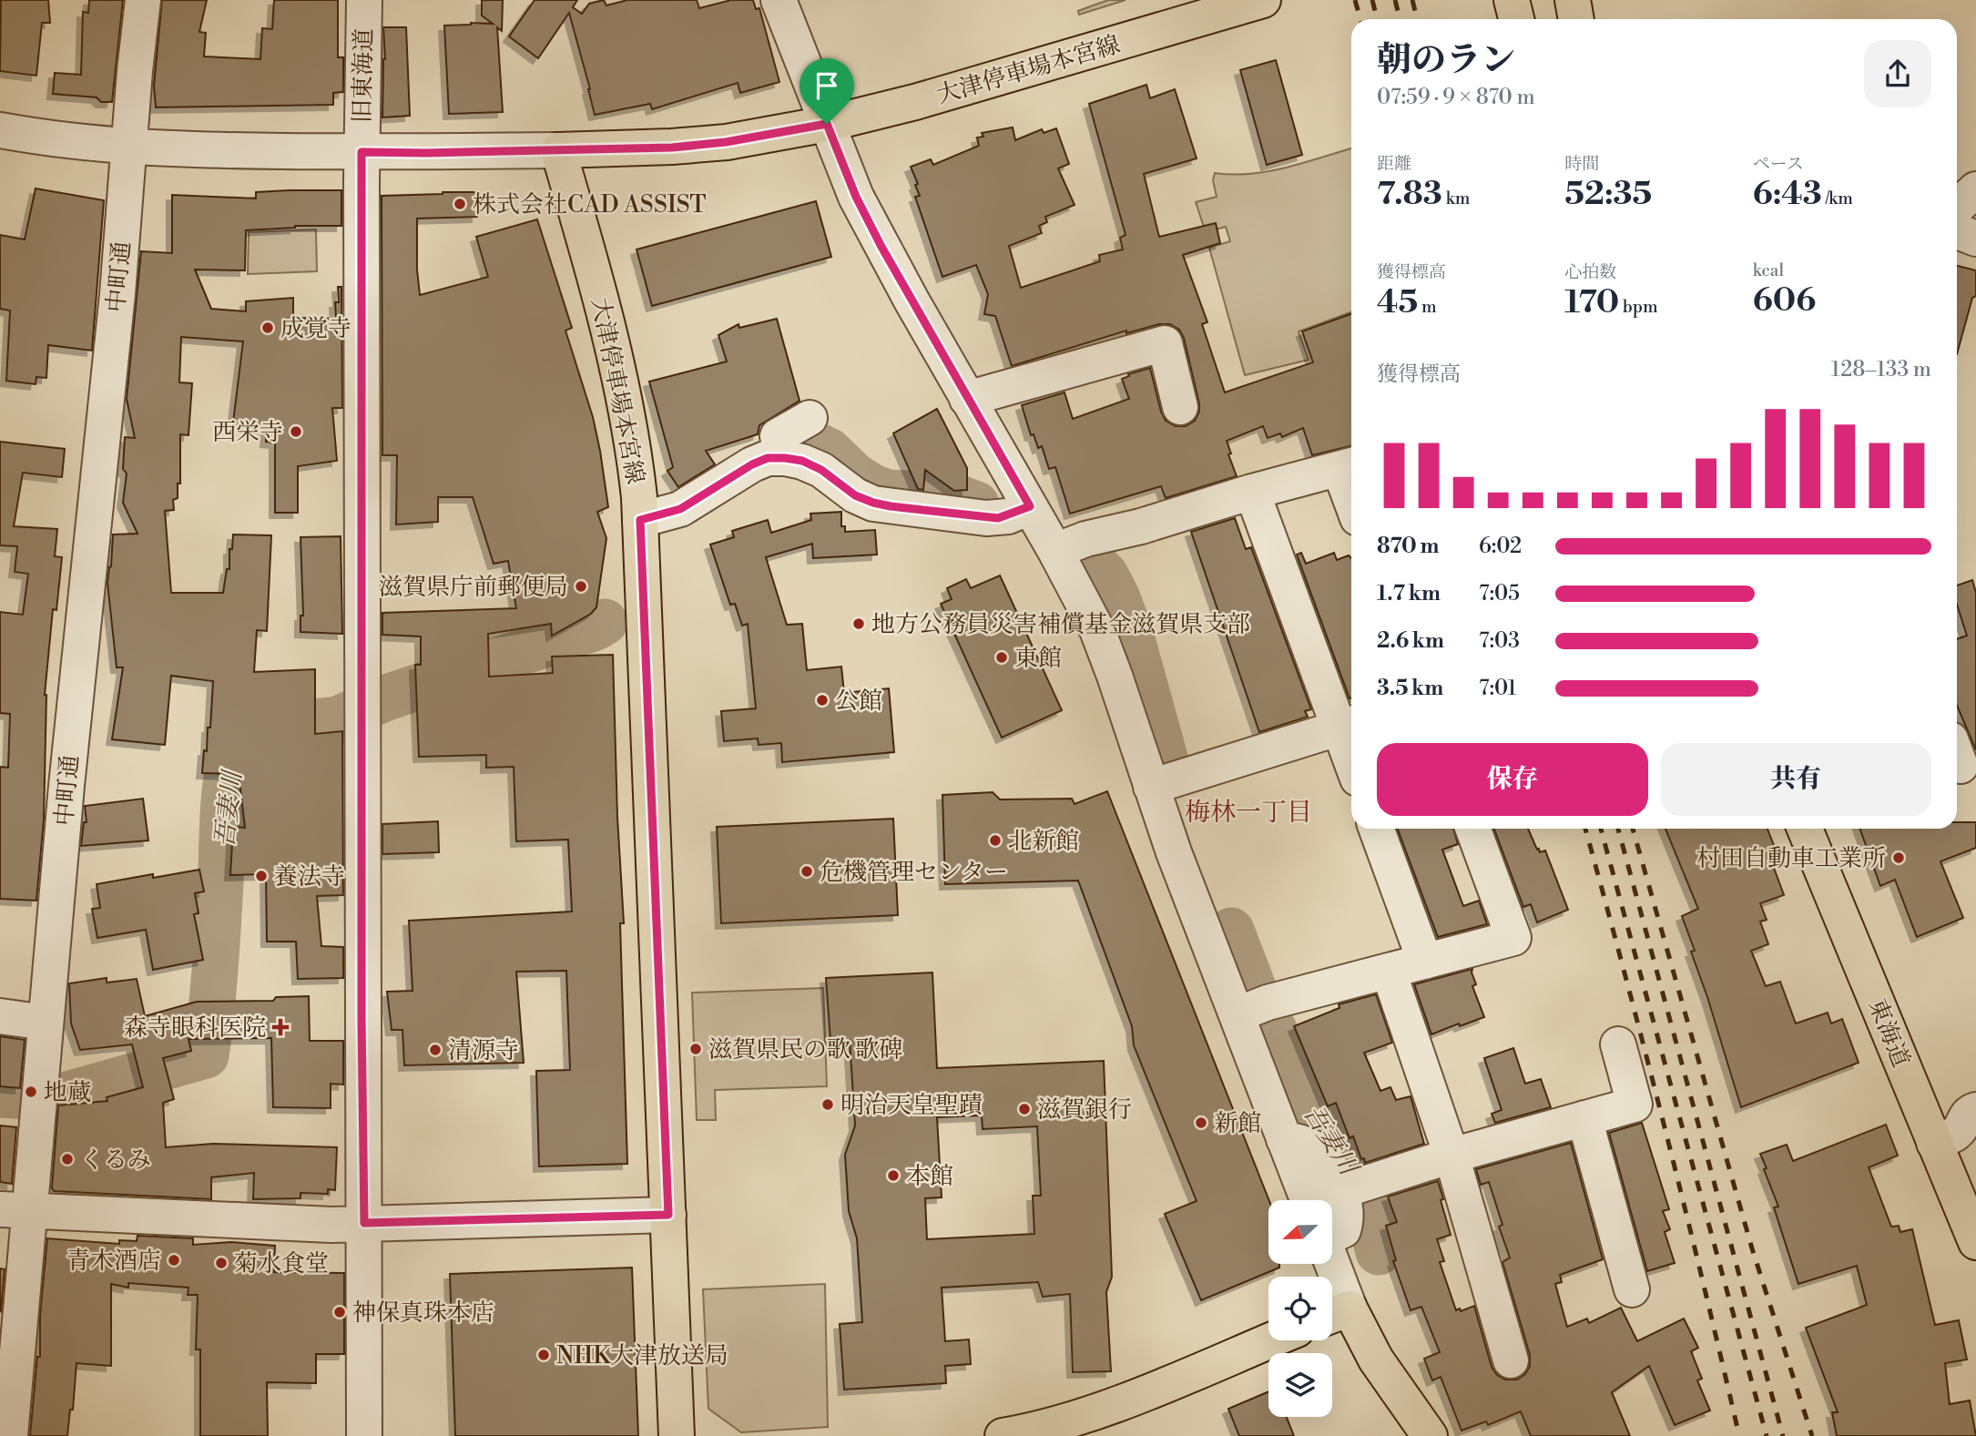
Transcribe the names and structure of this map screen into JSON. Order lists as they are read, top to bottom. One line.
{"streets":{"main road":["大津停車場本宮線","東海道"],"street":["旧東海道","中町通"]},"districts":["梅林一丁目"],"water":["吾妻川"],"places":{"other":["株式会社CAD ASSIST","成覚寺","西栄寺","滋賀県庁前郵便局","地方公務員災害補償基金滋賀県支部","東館","公館","北新館","村田自動車工業所","危機管理センター","養法寺","滋賀県民の歌 歌碑","清源寺","地蔵","明治天皇聖蹟","滋賀銀行","新館","くるみ","本館","青木酒店","菊水食堂","神保真珠本店","NHK大津放送局"],"health":["森寺眼科医院"]},"north":"left","page":{"heading":["朝のラン","07:59 · 9 × 870 m"],"stats":[["距離","7.83 km"],["時間","52:35"],["ペース","6:43 /km"],["獲得標高","45 m"],["心拍数","170 bpm"],["kcal","606"]],"chart":["獲得標高","128–133 m"],"list":[{"name":"870 m","note":"6:02"},{"name":"1.7 km","note":"7:05"},{"name":"2.6 km","note":"7:03"},{"name":"3.5 km","note":"7:01"}],"buttons":["保存","共有"]}}
